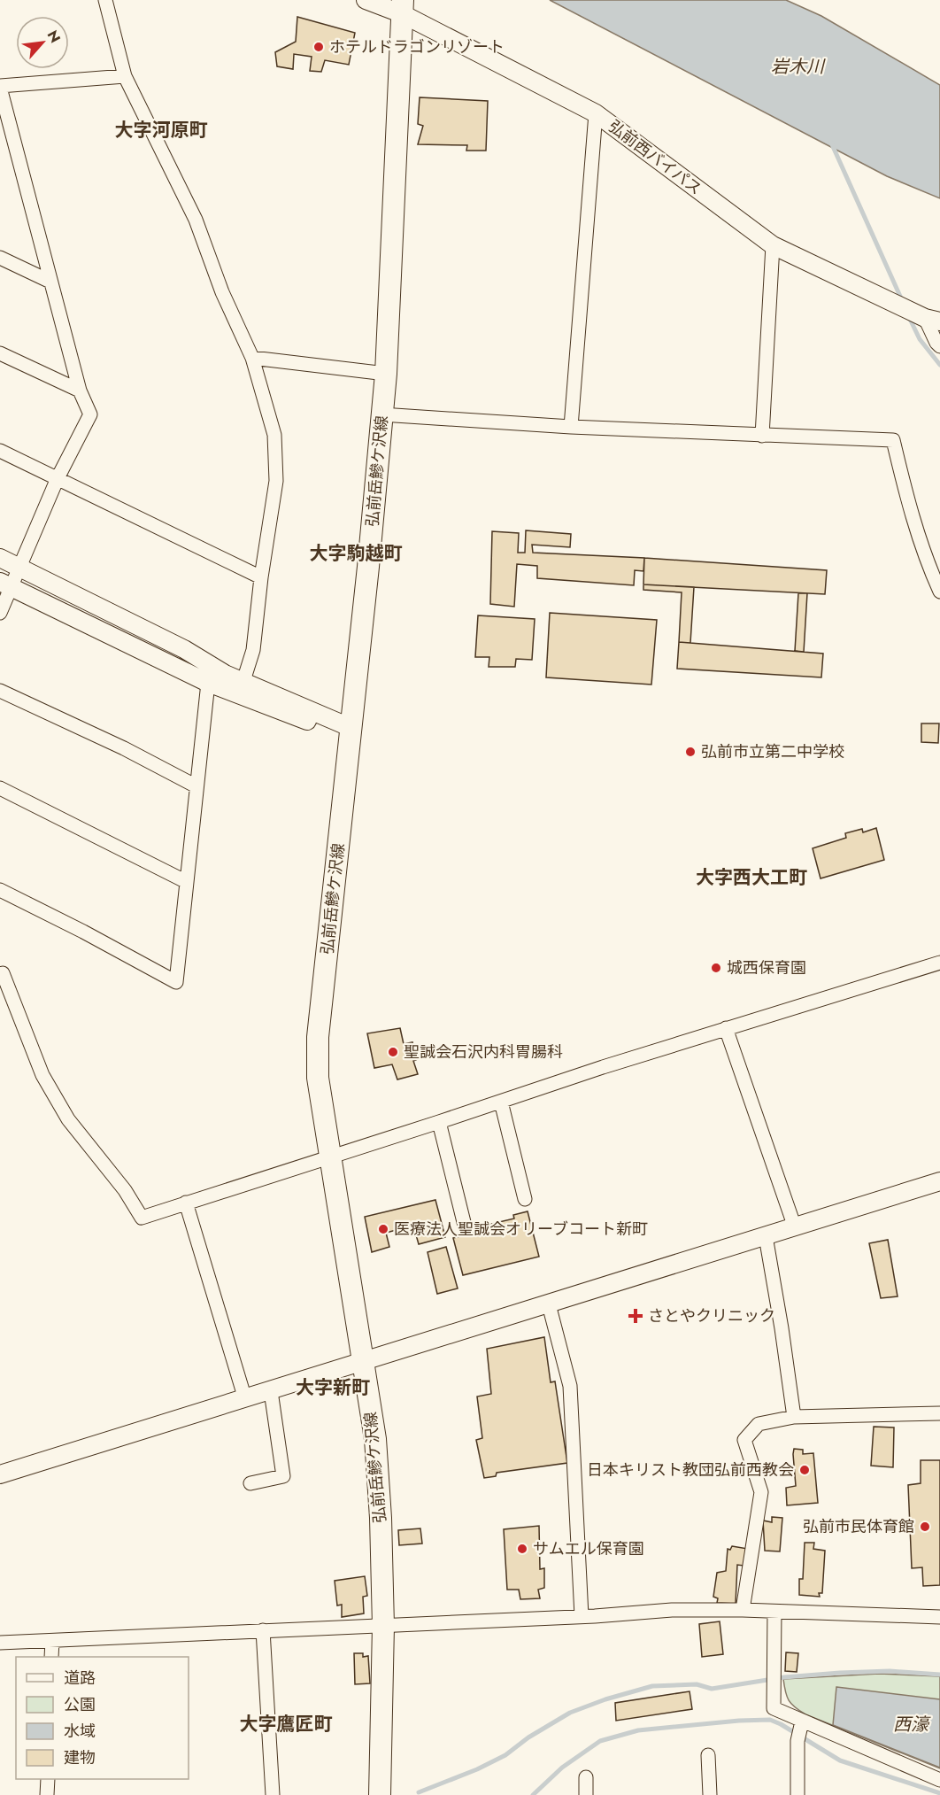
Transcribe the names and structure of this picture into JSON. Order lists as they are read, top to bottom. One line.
{"streets":{"main road":["弘前岳鰺ケ沢線"],"street":["弘前西バイパス"]},"crossings":[["弘前西バイパス","弘前岳鰺ケ沢線"]],"districts":["大字河原町","大字駒越町","大字西大工町","大字新町","大字鷹匠町"],"water":["岩木川","西濠"],"places":{"other":["ホテルドラゴンリゾート","弘前市立第二中学校","城西保育園","聖誠会石沢内科胃腸科","医療法人聖誠会オリーブコート新町","日本キリスト教団弘前西教会","弘前市民体育館","サムエル保育園"],"health":["さとやクリニック"]},"legend":["道路","公園","水域","建物"],"north":"top right"}
